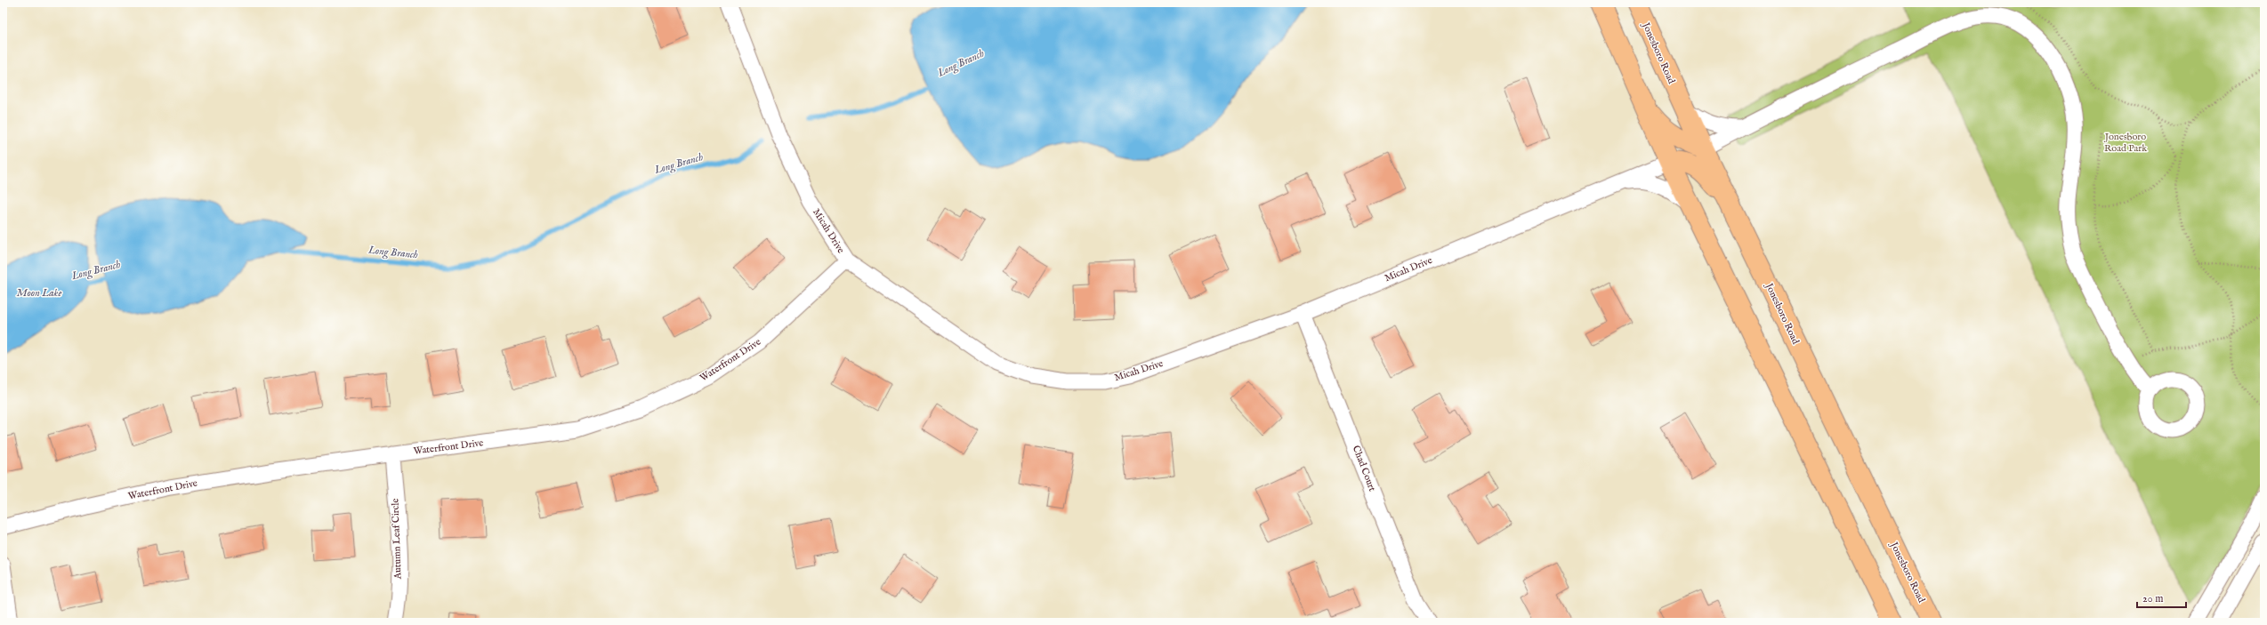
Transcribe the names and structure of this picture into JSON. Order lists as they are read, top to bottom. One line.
{"streets":{"main road":["Jonesboro Road"],"street":["Micah Drive","Waterfront Drive","Chad Court","Autumn Leaf Circle"]},"crossings":[["Micah Drive","Waterfront Drive"],["Micah Drive","Chad Court"],["Waterfront Drive","Autumn Leaf Circle"]],"water":["Long Branch","Moon Lake"],"parks":["Jonesboro Road Park"],"scale_bar":"20 m"}
